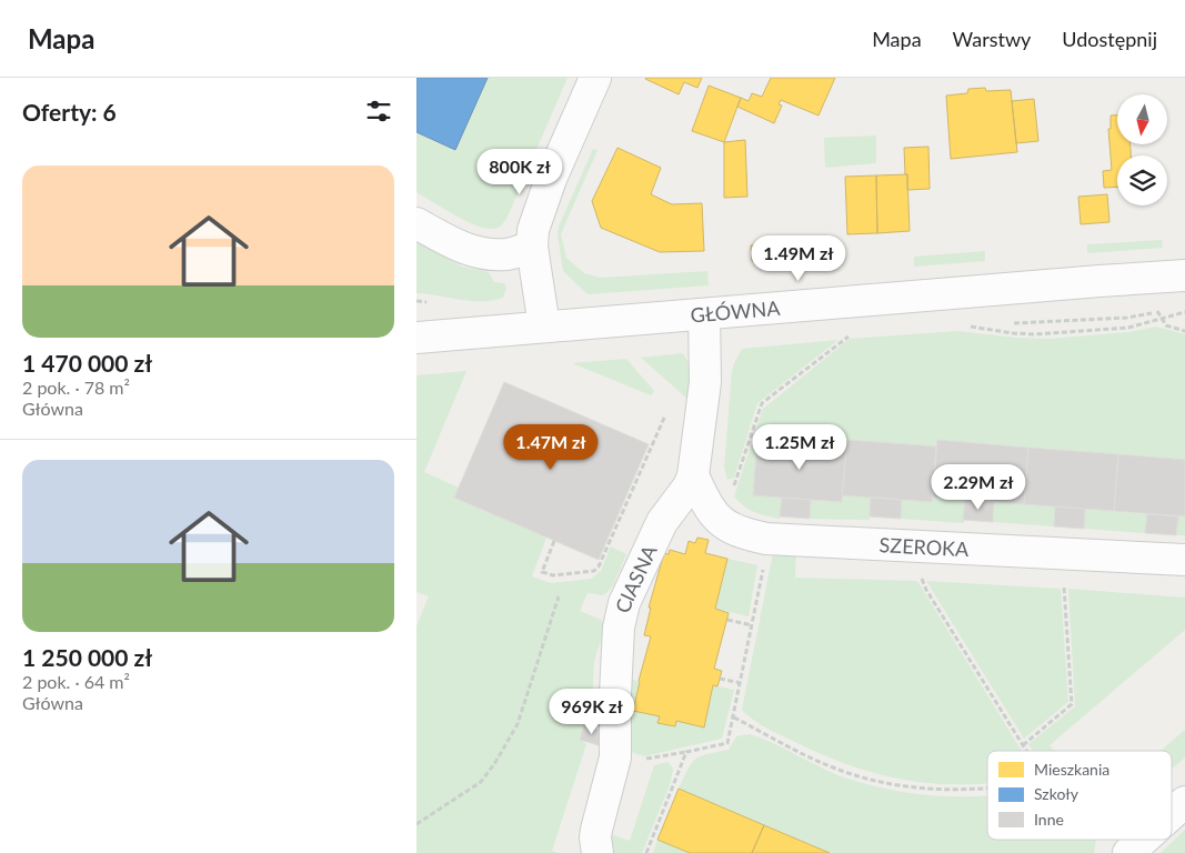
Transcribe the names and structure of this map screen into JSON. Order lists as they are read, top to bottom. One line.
{"streets":{"street":["GŁÓWNA","SZEROKA","CIASNA"]},"crossings":[["GŁÓWNA","CIASNA"],["SZEROKA","CIASNA"]],"legend":["Mieszkania","Szkoły","Inne"],"north":"bottom","page":{"header":"Mapa","nav":["Mapa","Warstwy","Udostępnij"],"heading":"Oferty: 6","list":[{"name":"1 470 000 zł","note":"2 pok. · 78 m² · Główna"},{"name":"1 250 000 zł","note":"2 pok. · 64 m² · Główna"}],"price":["800K zł","1.49M zł","1.47M zł","1.25M zł","2.29M zł","969K zł"]}}
